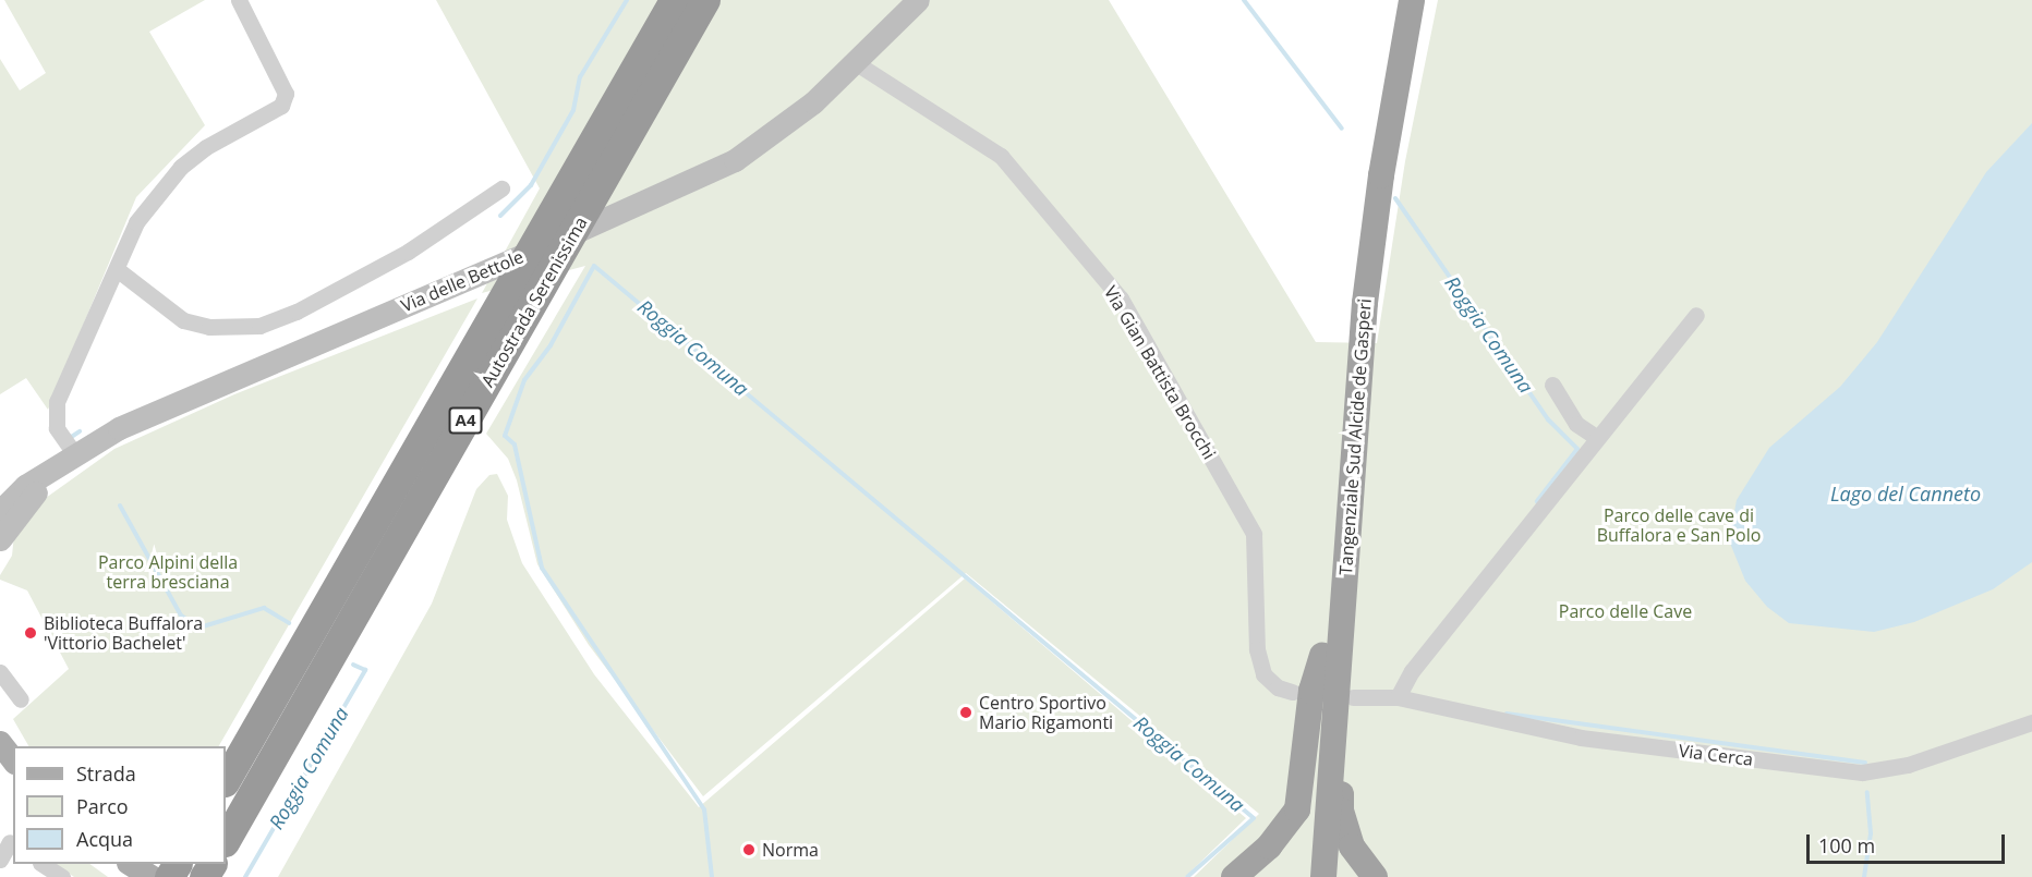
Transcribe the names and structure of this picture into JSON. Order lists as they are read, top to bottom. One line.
{"streets":{"highway":["Autostrada Serenissima","A4","Tangenziale Sud Alcide de Gasperi"],"main road":["Via delle Bettole"],"street":["Via Gian Battista Brocchi","Via Cerca"]},"crossings":[["Via delle Bettole","Via Gian Battista Brocchi"]],"water":["Roggia Comuna","Lago del Canneto"],"parks":["Parco delle cave di Buffalora e San Polo","Parco Alpini della terra bresciana","Parco delle Cave"],"places":["Biblioteca Buffalora 'Vittorio Bachelet'","Centro Sportivo Mario Rigamonti","Norma"],"legend":["Strada","Parco","Acqua"],"scale_bar":"100 m"}
